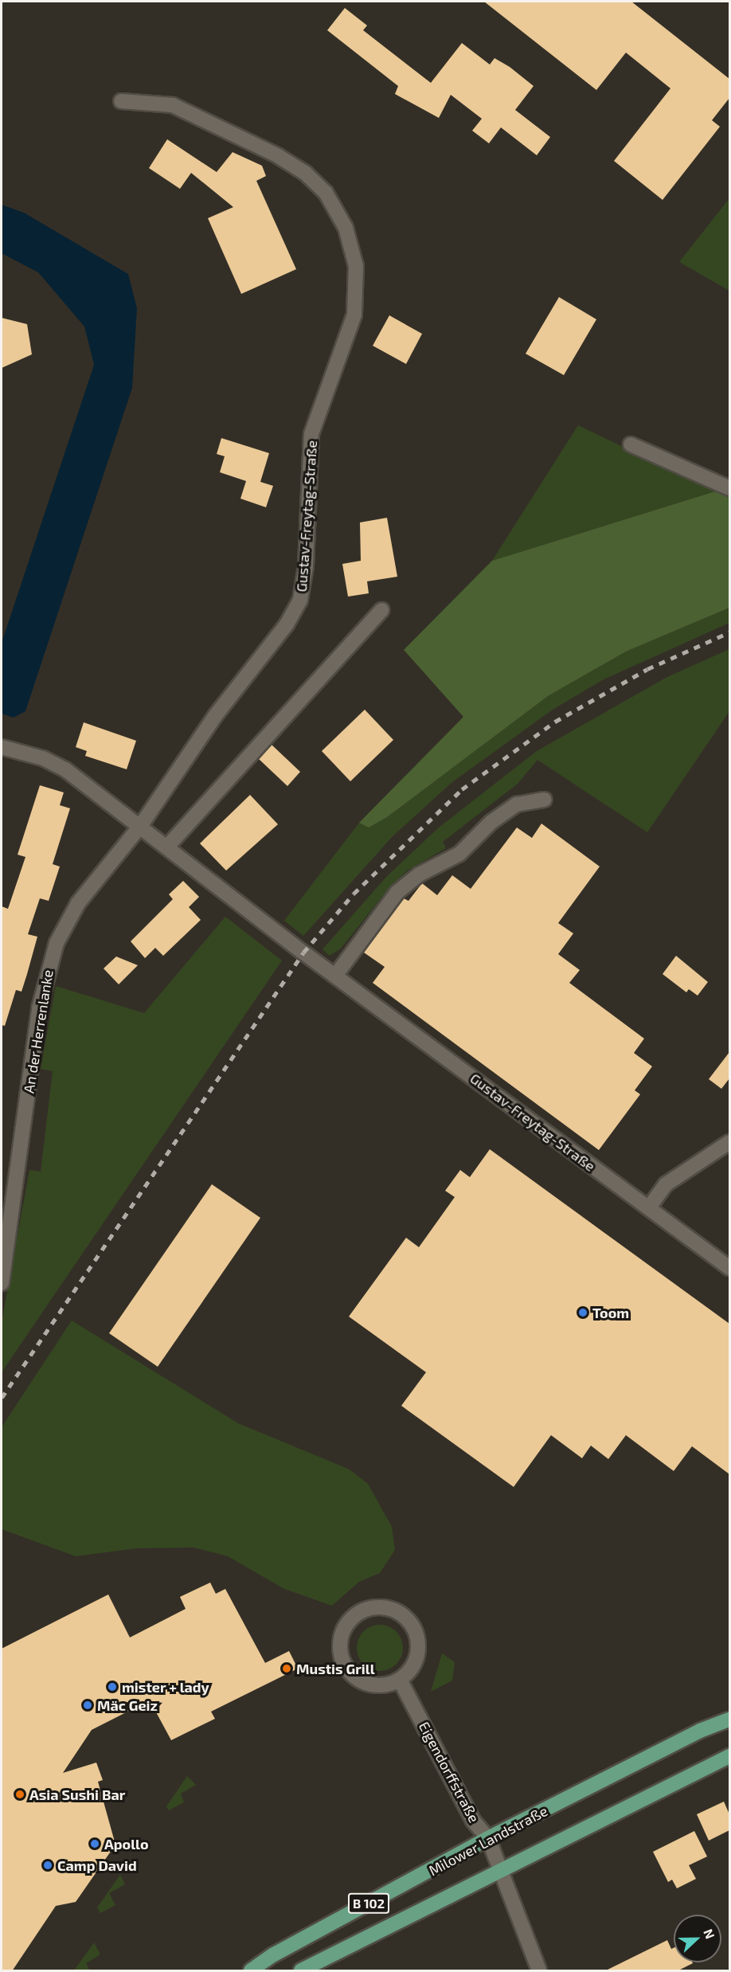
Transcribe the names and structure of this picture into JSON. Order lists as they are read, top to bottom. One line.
{"streets":{"main road":["Milower Landstraße","B 102"],"street":["Gustav-Freytag-Straße","An der Herrenlanke","Eigendorffstraße"]},"crossings":[["Gustav-Freytag-Straße","An der Herrenlanke"],["Eigendorffstraße","Milower Landstraße"]],"places":["Toom","Mustis Grill","mister + lady","Mäc Geiz","Asia Sushi Bar","Apollo","Camp David"],"north":"right"}
